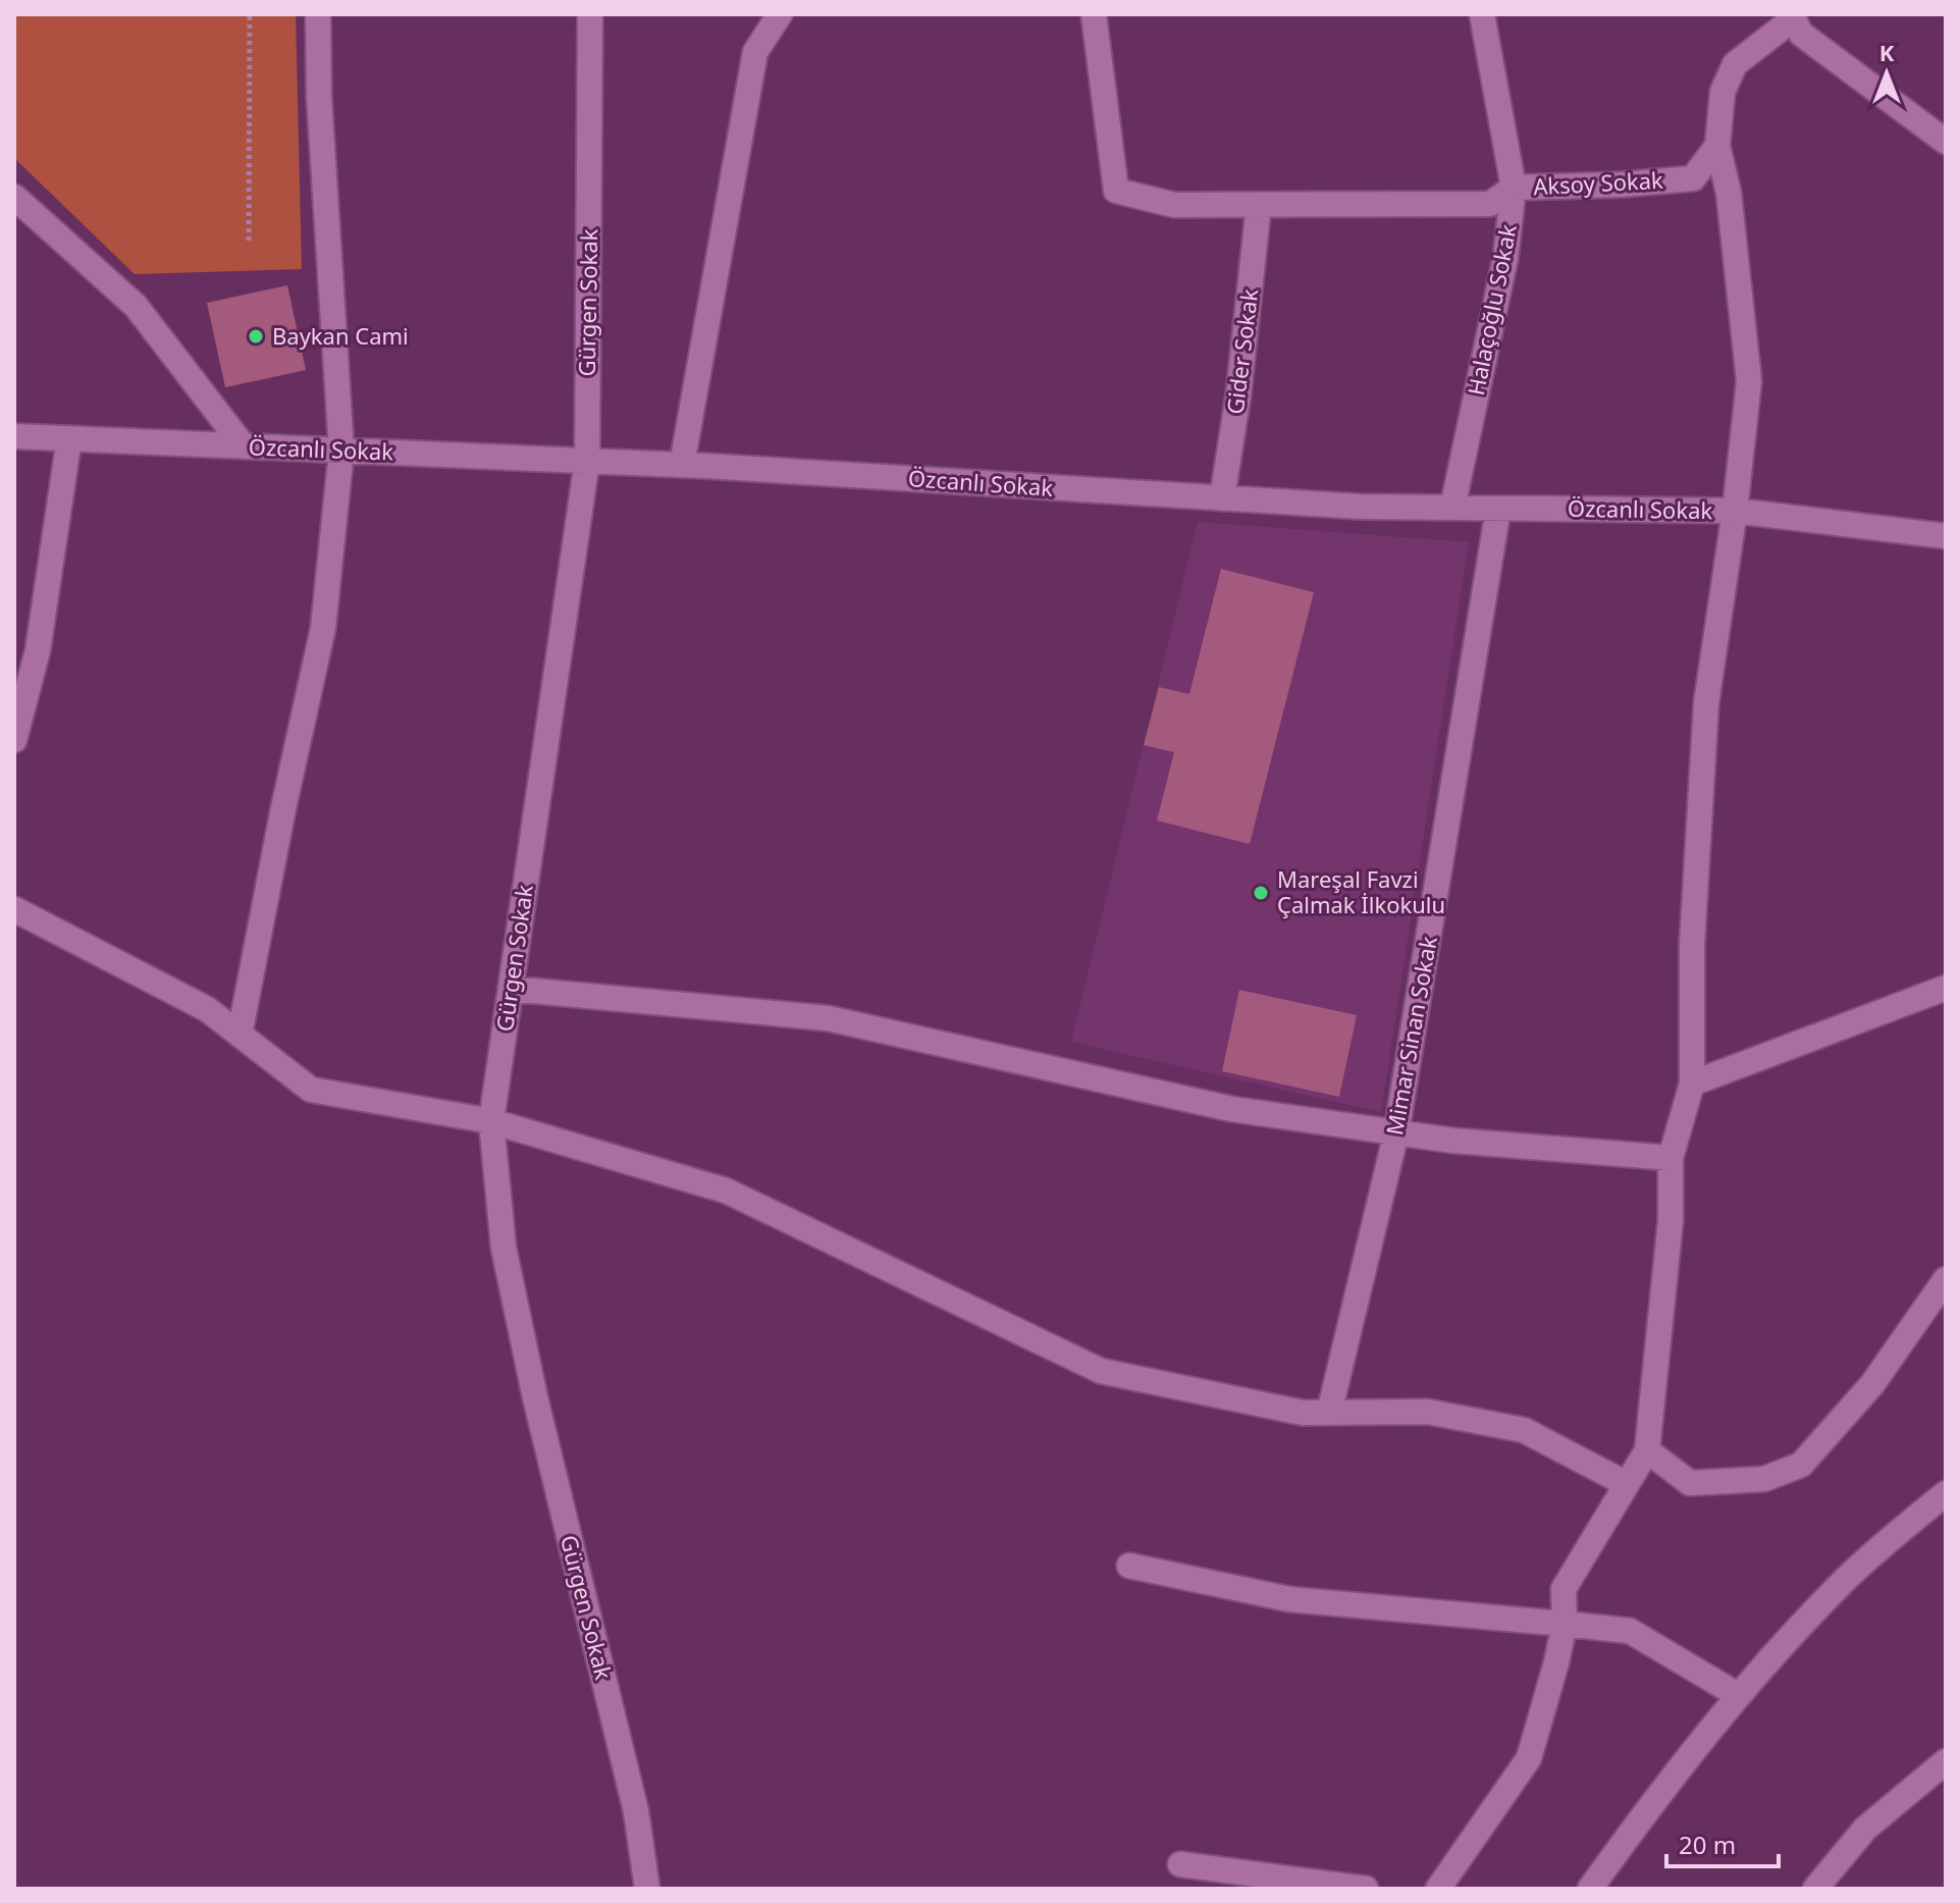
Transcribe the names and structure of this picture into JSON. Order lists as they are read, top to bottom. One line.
{"streets":{"street":["Aksoy Sokak","Gürgen Sokak","Halaçoğlu Sokak","Gider Sokak","Özcanlı Sokak","Mimar Sinan Sokak"]},"crossings":[["Aksoy Sokak","Halaçoğlu Sokak"],["Aksoy Sokak","Gider Sokak"],["Gürgen Sokak","Özcanlı Sokak"],["Halaçoğlu Sokak","Özcanlı Sokak"],["Gider Sokak","Özcanlı Sokak"],["Özcanlı Sokak","Mimar Sinan Sokak"]],"places":["Baykan Cami","Mareşal Favzi Çalmak İlkokulu"],"scale_bar":"20 m","north":"top"}
